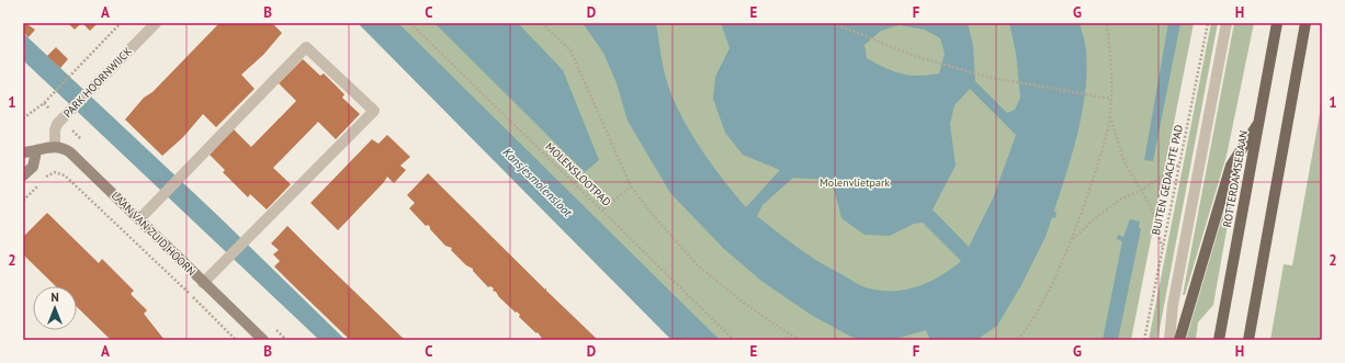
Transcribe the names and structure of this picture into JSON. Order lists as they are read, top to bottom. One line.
{"streets":{"main road":["ROTTERDAMSEBAAN"],"street":["PARK HOORNWIJCK","LAAN VAN ZUID HOORN"],"path":["MOLENSLOOTPAD","BUITEN GEDACHTE PAD"]},"crossings":[["PARK HOORNWIJCK","LAAN VAN ZUID HOORN"]],"water":["Kansjesmolensloot"],"parks":["Molenvlietpark"],"north":"top","grid":{"columns":["A","B","C","D","E","F","G","H"],"rows":["1","2"]}}
